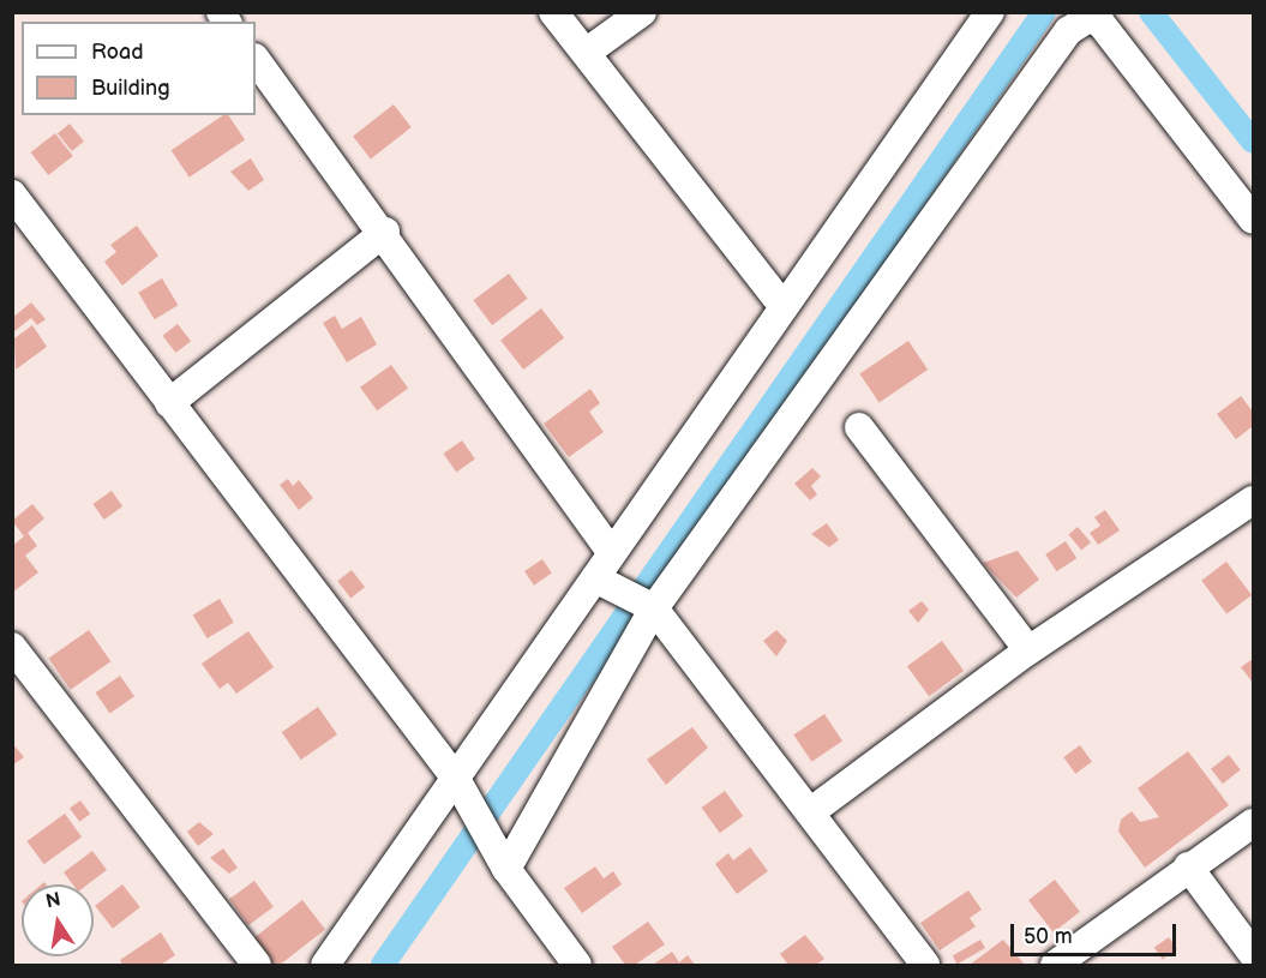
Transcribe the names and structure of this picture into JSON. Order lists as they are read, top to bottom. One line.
{"legend":["Road","Building"],"scale_bar":"50 m","north":"top"}
